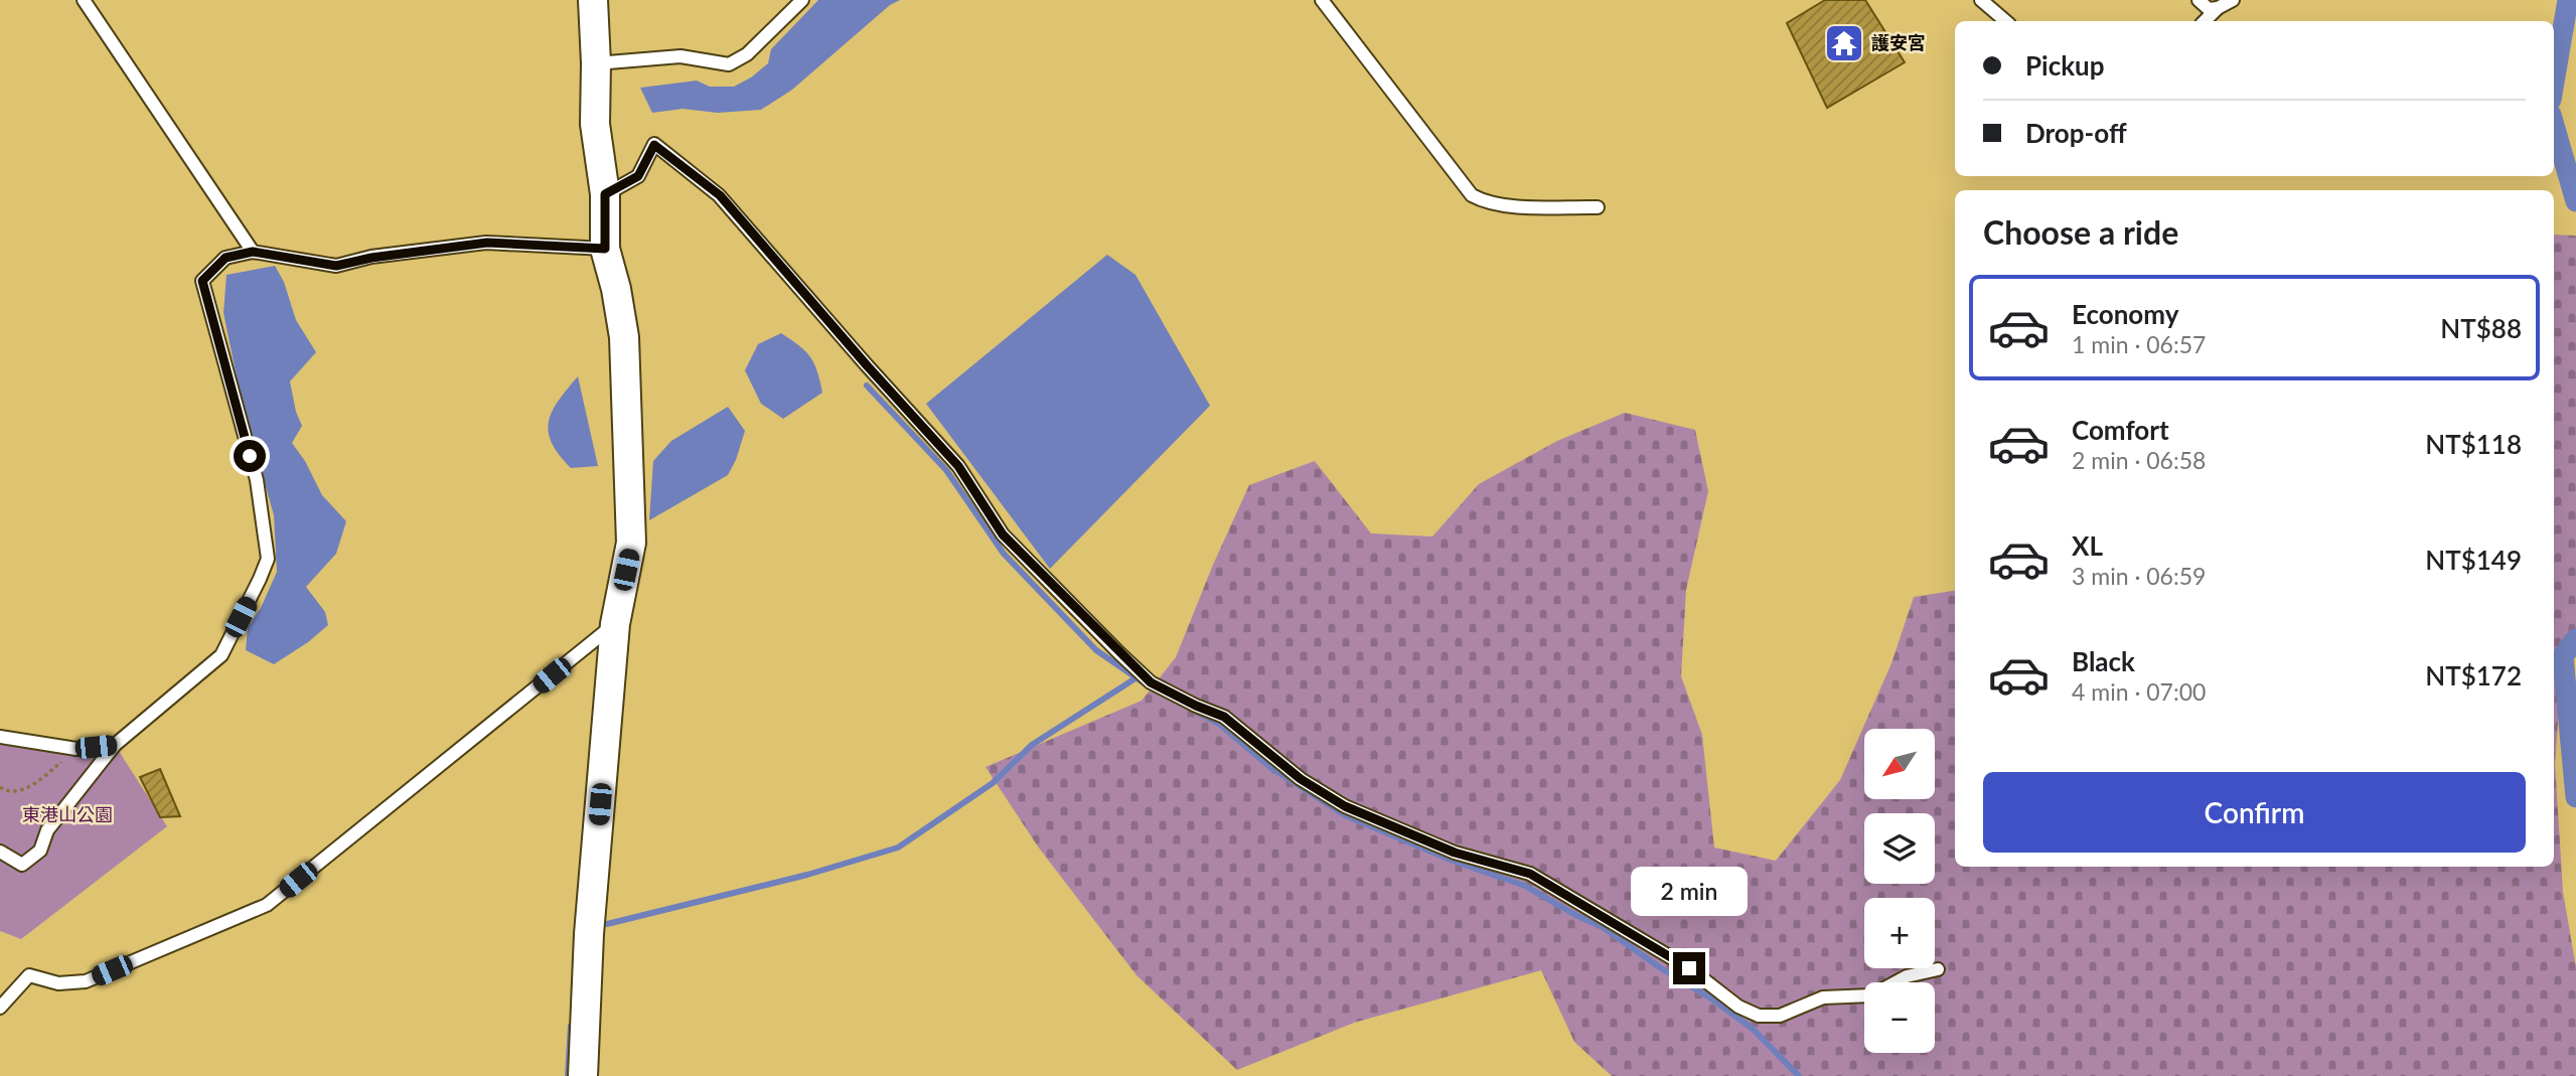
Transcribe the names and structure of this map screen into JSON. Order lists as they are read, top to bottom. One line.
{"parks":["東港山公園"],"places":{"temple":["護安宮"]},"north":"bottom left","page":{"banner":["Pickup","Drop-off"],"heading":"Choose a ride","list":[{"name":"Economy","note":"1 min · 06:57","value":"NT$88"},{"name":"Comfort","note":"2 min · 06:58","value":"NT$118"},{"name":"XL","note":"3 min · 06:59","value":"NT$149"},{"name":"Black","note":"4 min · 07:00","value":"NT$172"}],"map_buttons":["+","−"],"buttons":"Confirm","bubble":"2 min"}}
